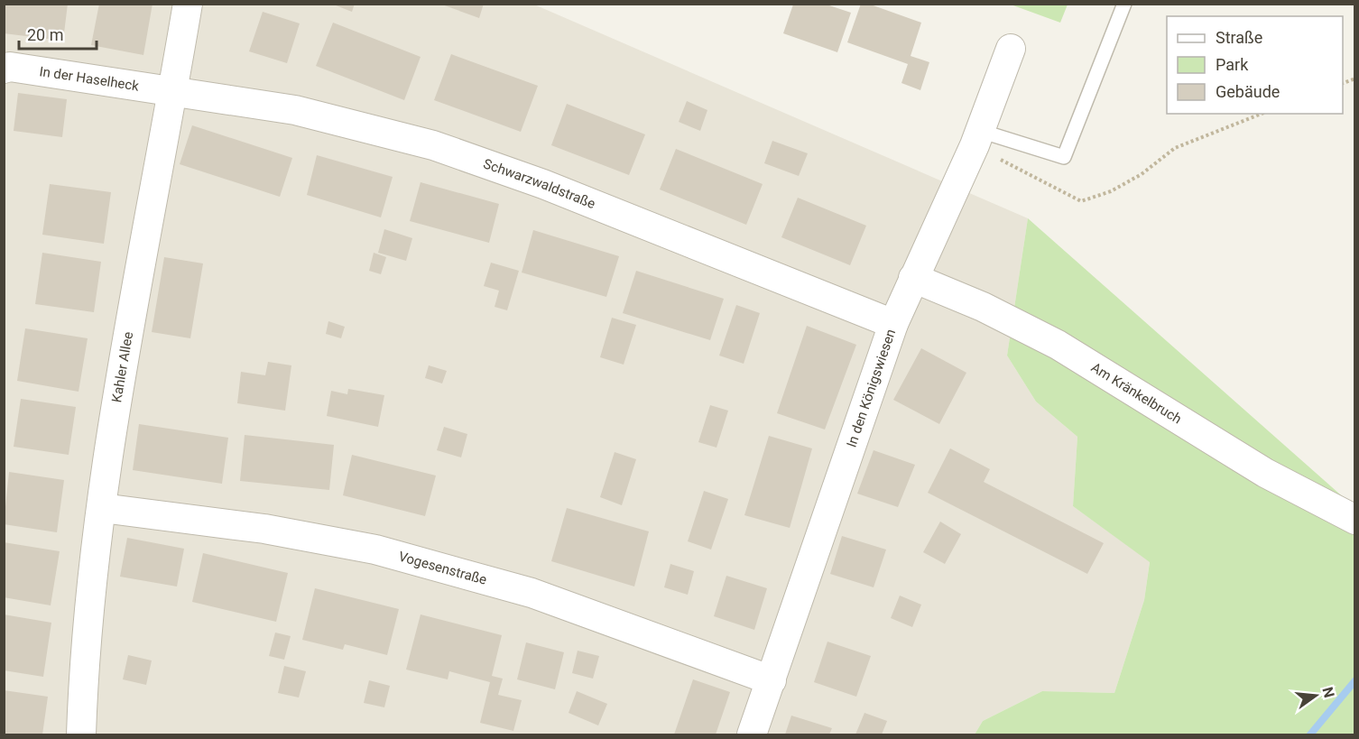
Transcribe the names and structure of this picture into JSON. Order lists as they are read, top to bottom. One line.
{"streets":{"street":["In der Haselheck","Schwarzwaldstraße","Kahler Allee","In den Königswiesen","Am Kränkelbruch","Vogesenstraße"]},"crossings":[["In der Haselheck","Schwarzwaldstraße"],["In der Haselheck","Kahler Allee"],["Schwarzwaldstraße","Kahler Allee"],["Schwarzwaldstraße","In den Königswiesen"],["Kahler Allee","Vogesenstraße"],["In den Königswiesen","Am Kränkelbruch"],["In den Königswiesen","Vogesenstraße"]],"legend":["Straße","Park","Gebäude"],"scale_bar":"20 m","north":"right"}
